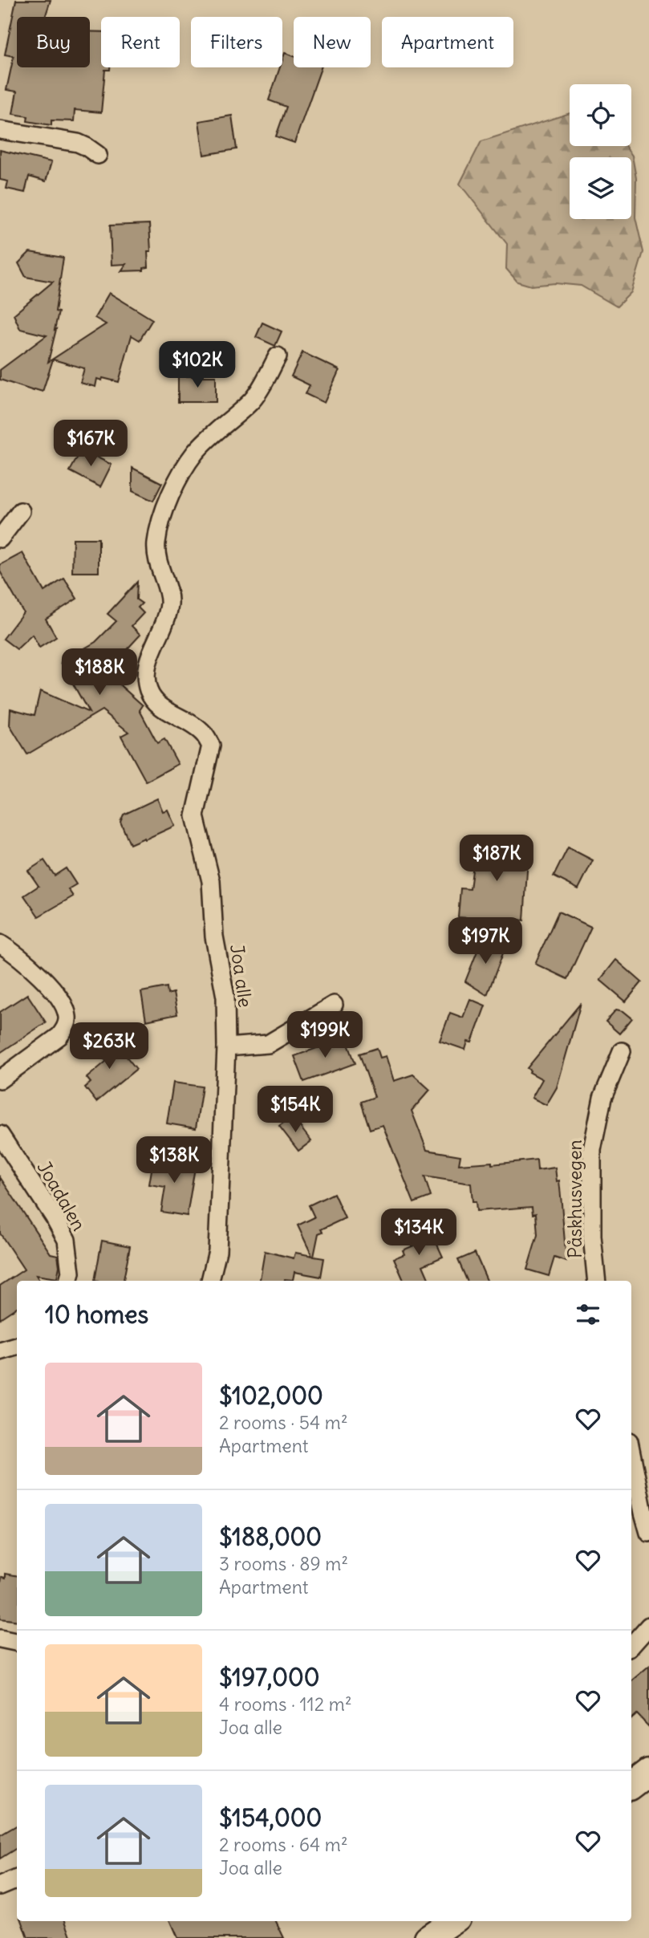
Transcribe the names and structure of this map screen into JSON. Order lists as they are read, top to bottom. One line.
{"streets":{"street":["Joa alle","Joadalen","Påskhusvegen"]},"page":{"chip":["Buy","Rent","Filters","New","Apartment"],"price":["$102K","$167K","$188K","$187K","$197K","$199K","$263K","$154K","$138K","$134K"],"heading":"10 homes","list":[{"name":"$102,000","note":"2 rooms · 54 m² · Apartment"},{"name":"$188,000","note":"3 rooms · 89 m² · Apartment"},{"name":"$197,000","note":"4 rooms · 112 m² · Joa alle"},{"name":"$154,000","note":"2 rooms · 64 m² · Joa alle"}]}}
